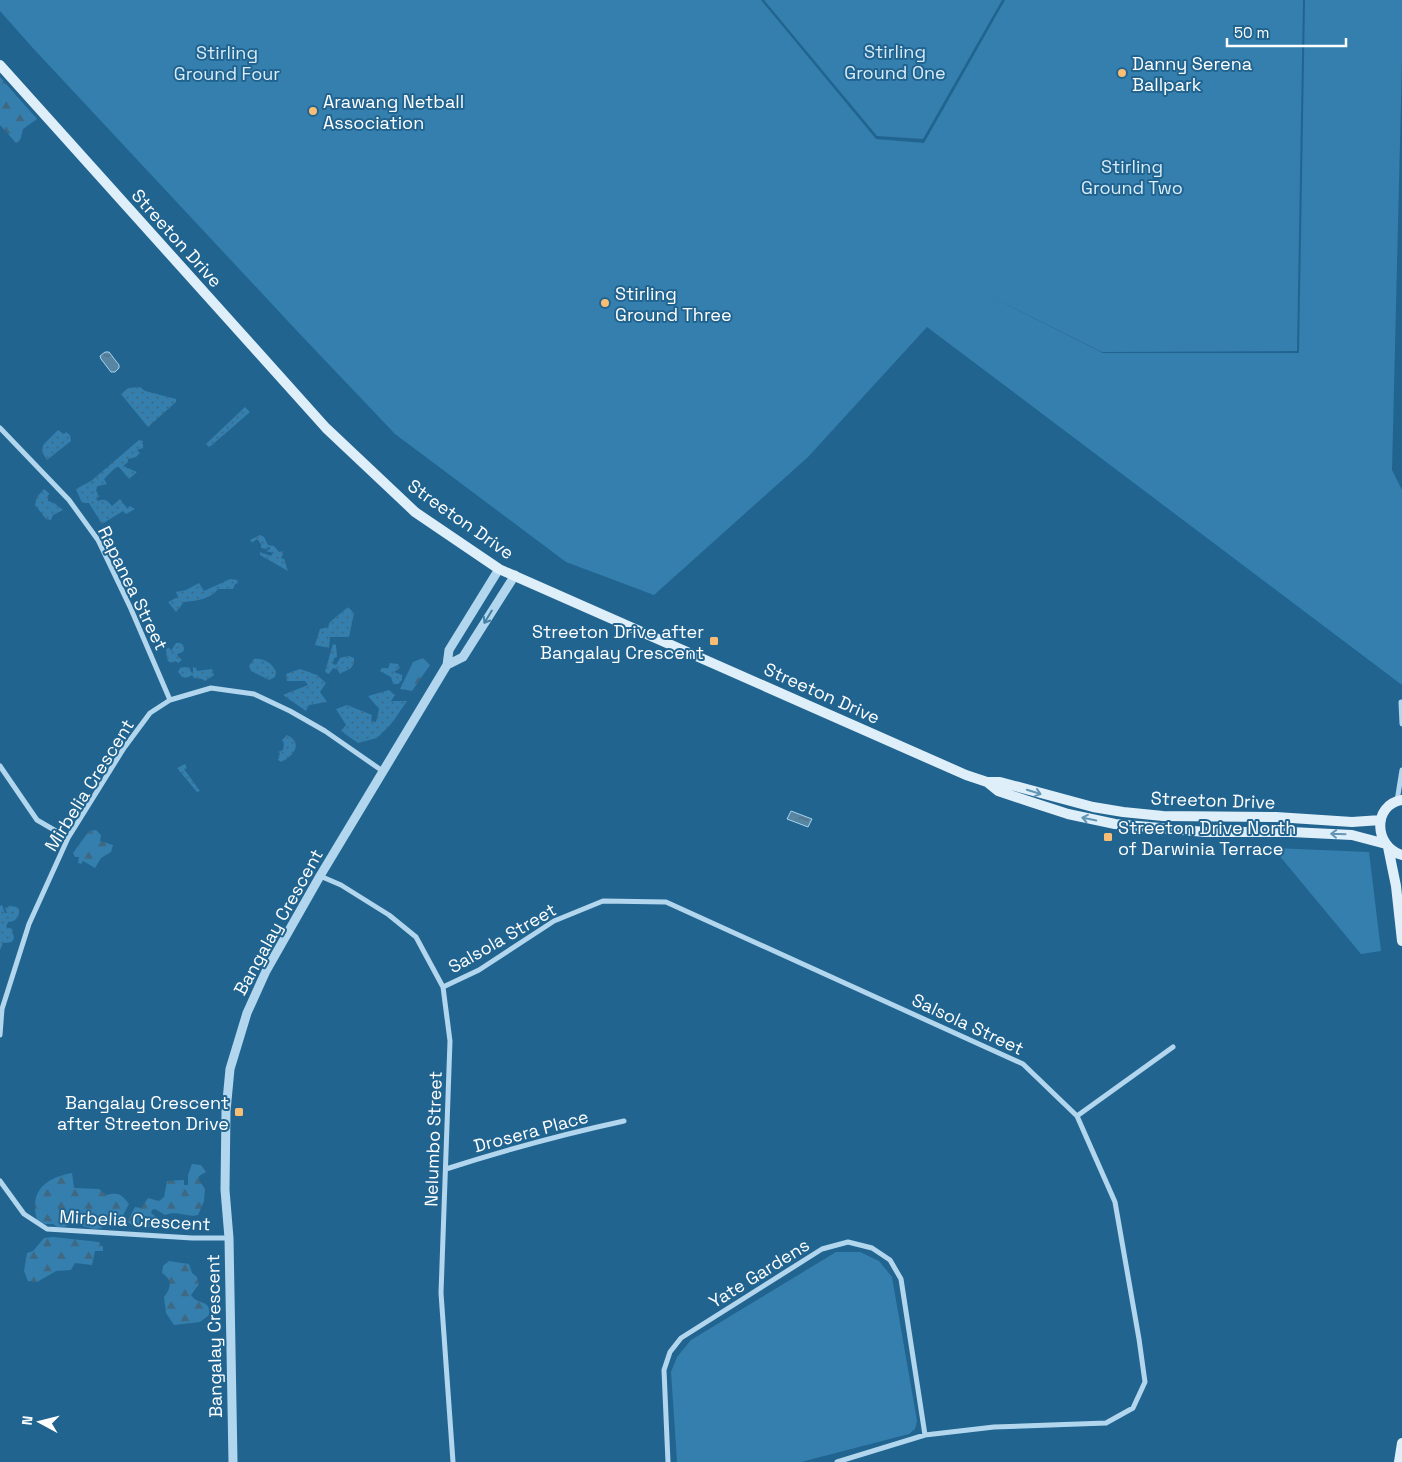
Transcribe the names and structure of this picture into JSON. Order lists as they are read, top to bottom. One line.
{"streets":{"main road":["Streeton Drive"],"street":["Rapanea Street","Mirbelia Crescent","Bangalay Crescent","Salsola Street","Drosera Place","Nelumbo Street","Yate Gardens"]},"crossings":[["Streeton Drive","Bangalay Crescent"],["Rapanea Street","Mirbelia Crescent"],["Mirbelia Crescent","Bangalay Crescent"],["Bangalay Crescent","Nelumbo Street"],["Salsola Street","Nelumbo Street"],["Salsola Street","Yate Gardens"],["Drosera Place","Nelumbo Street"]],"parks":["Stirling Ground One","Stirling Ground Four","Stirling Ground Two"],"places":{"other":["Danny Serena Ballpark","Arawang Netball Association","Stirling Ground Three"],"transit":["Streeton Drive after Bangalay Crescent","Streeton Drive North of Darwinia Terrace","Bangalay Crescent after Streeton Drive"]},"scale_bar":"50 m","north":"left"}
